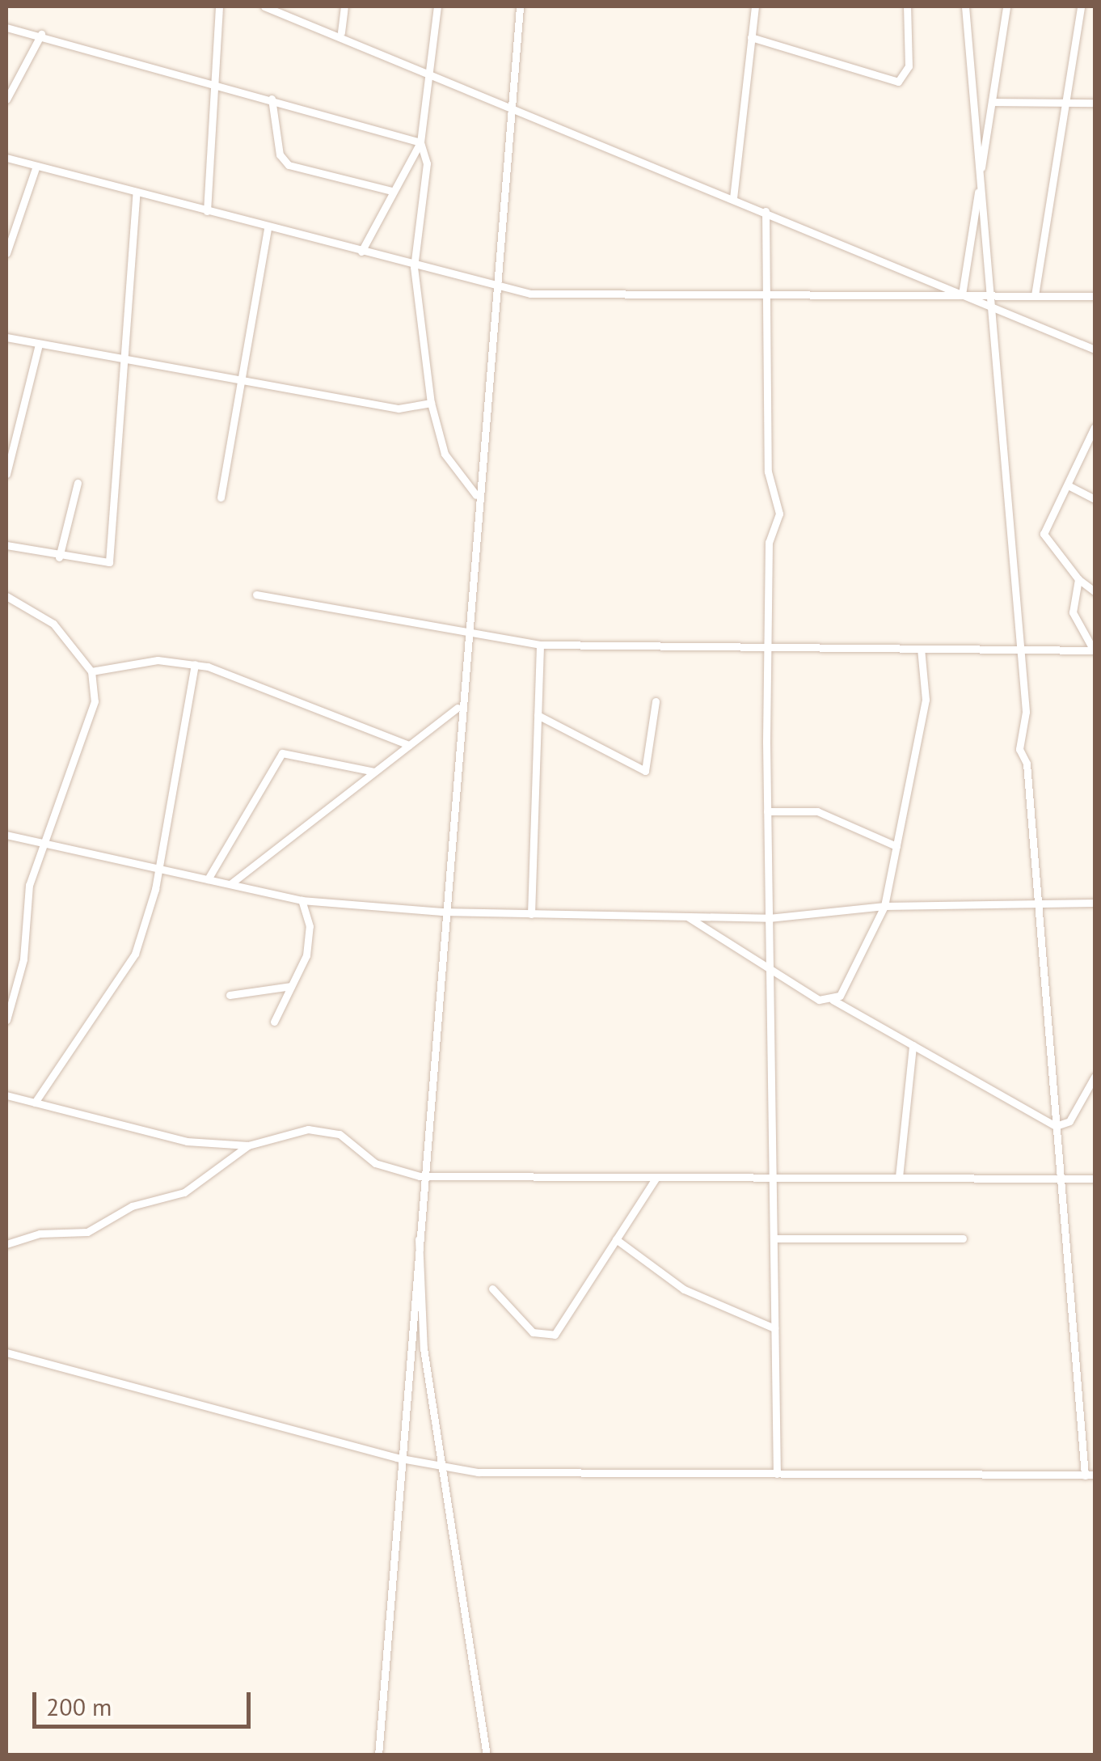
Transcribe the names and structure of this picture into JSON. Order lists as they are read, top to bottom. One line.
{"scale_bar":"200 m"}
